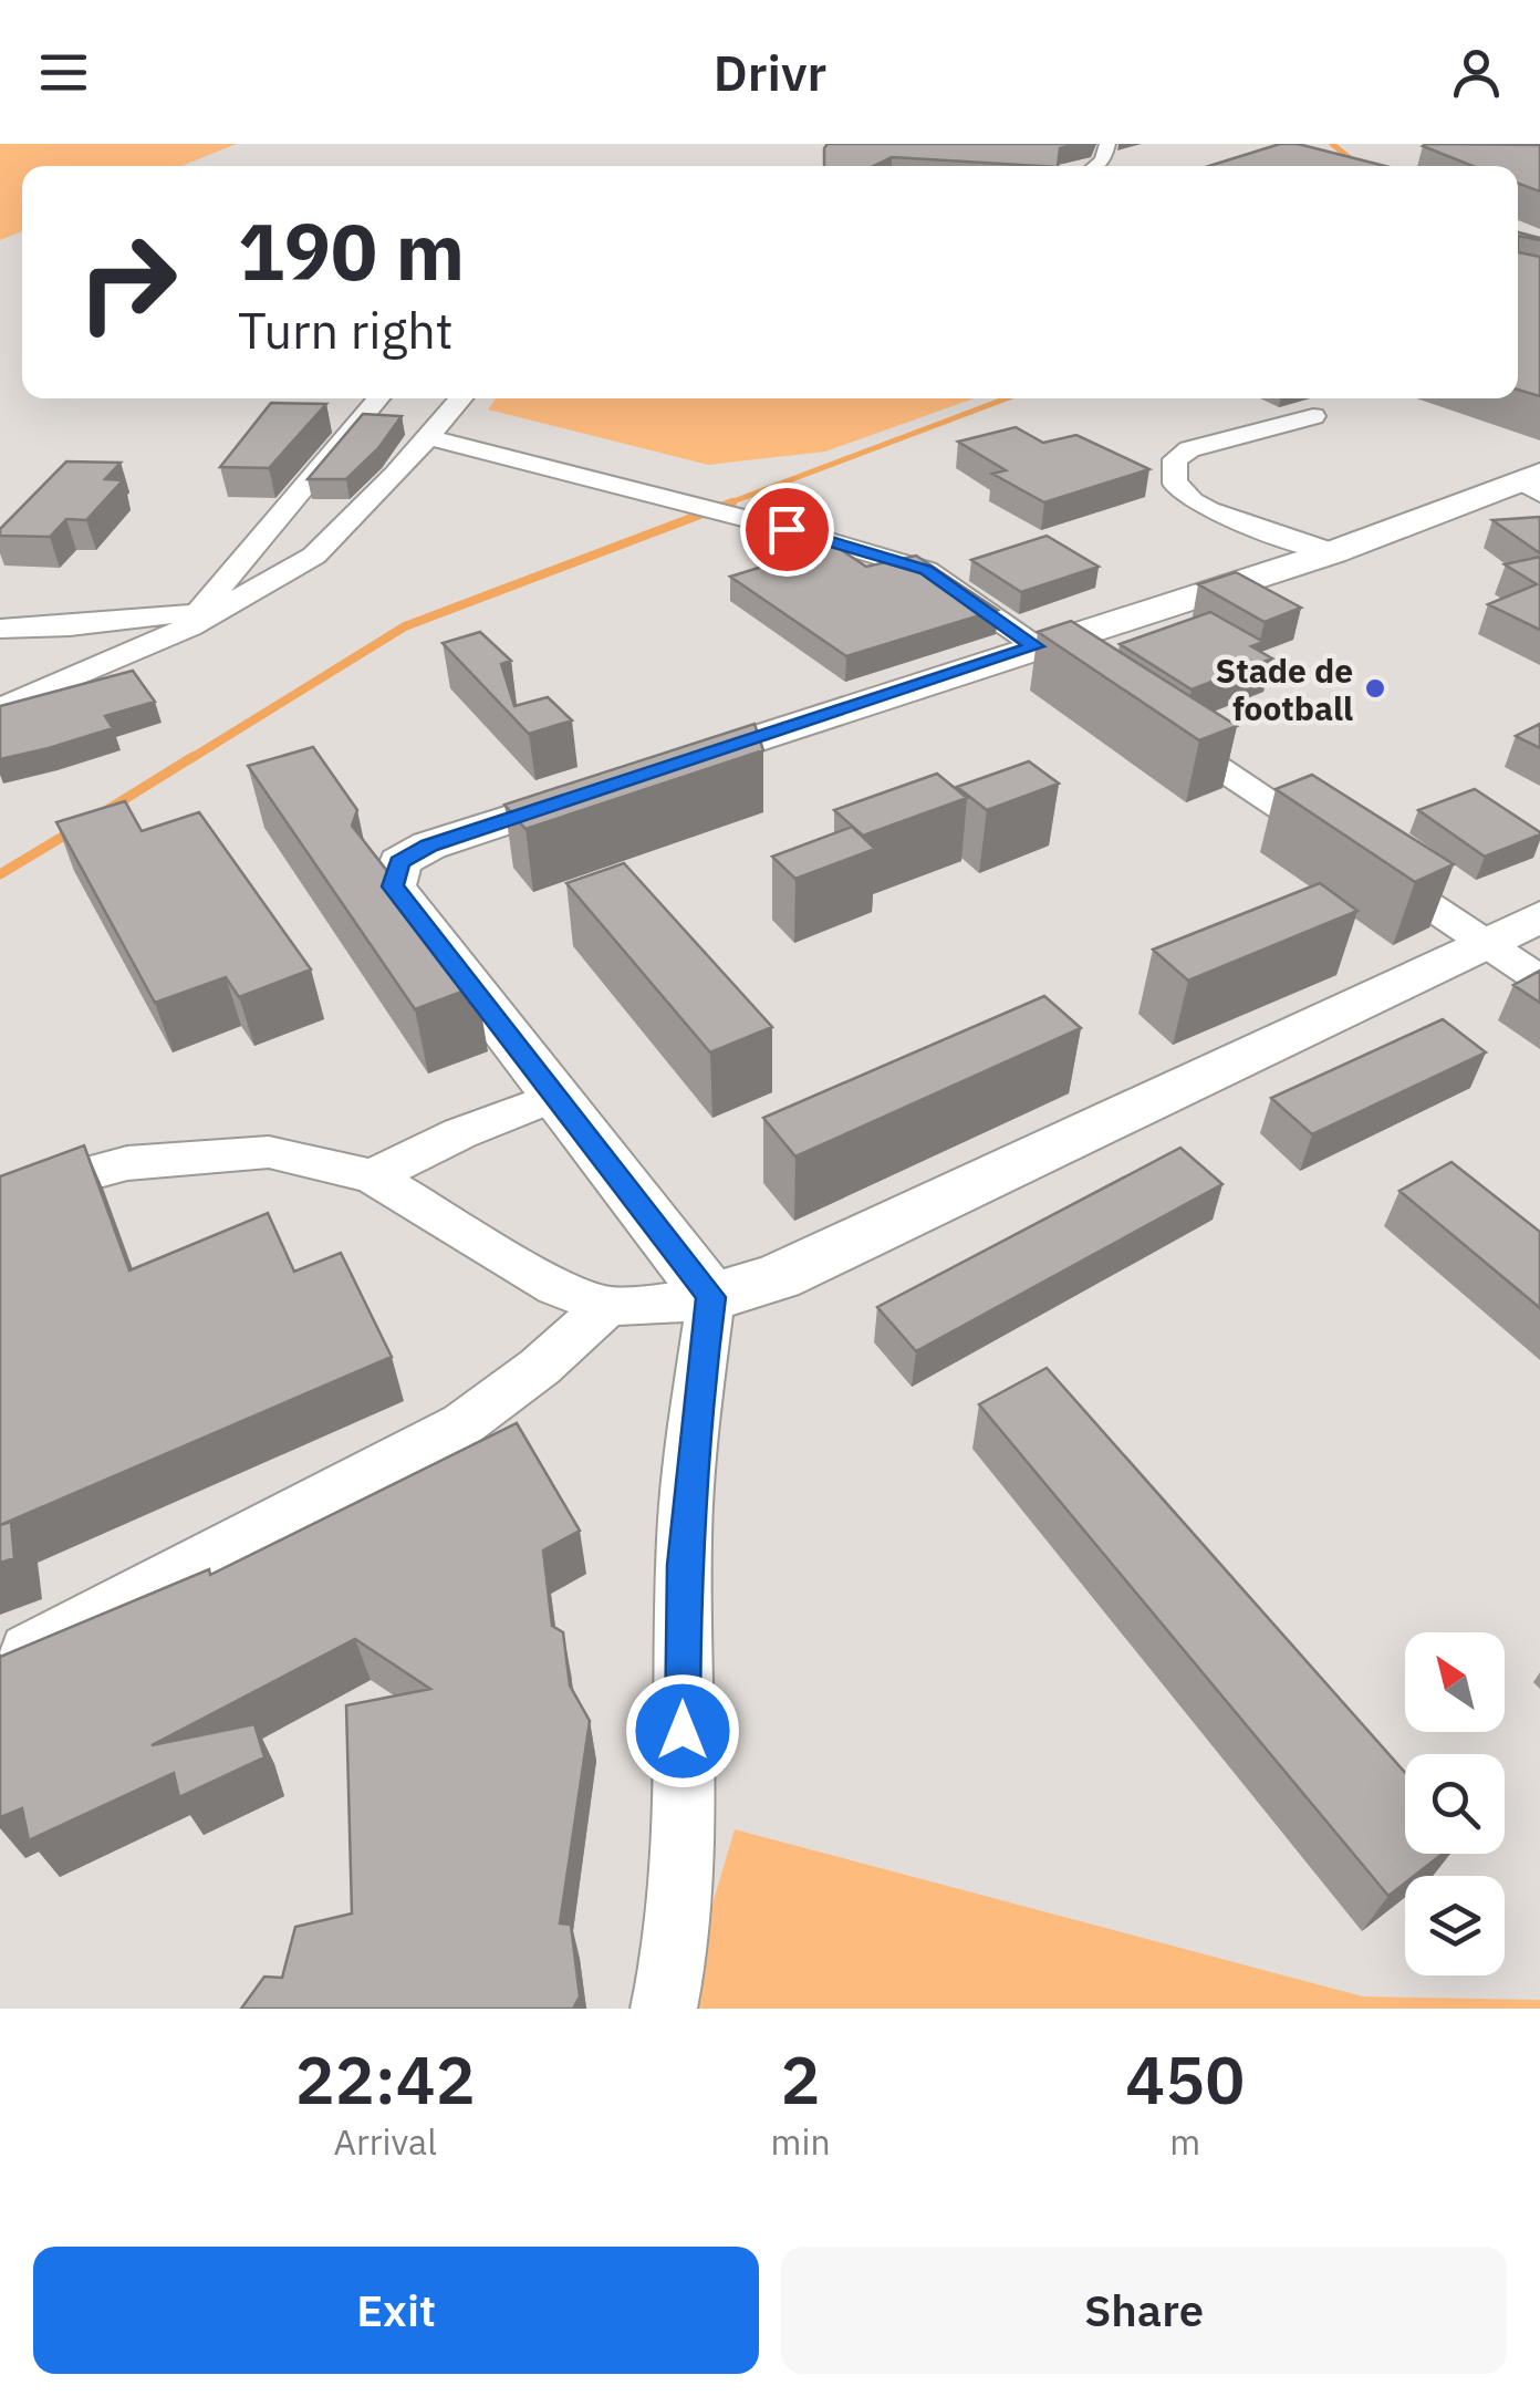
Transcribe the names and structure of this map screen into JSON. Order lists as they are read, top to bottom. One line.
{"places":["Stade de football"],"north":"top left","page":{"header":"Drivr","turn":["190 m","Turn right"],"eta":["22:42","Arrival","2","min","450","m"],"buttons":["Exit","Share"]}}
